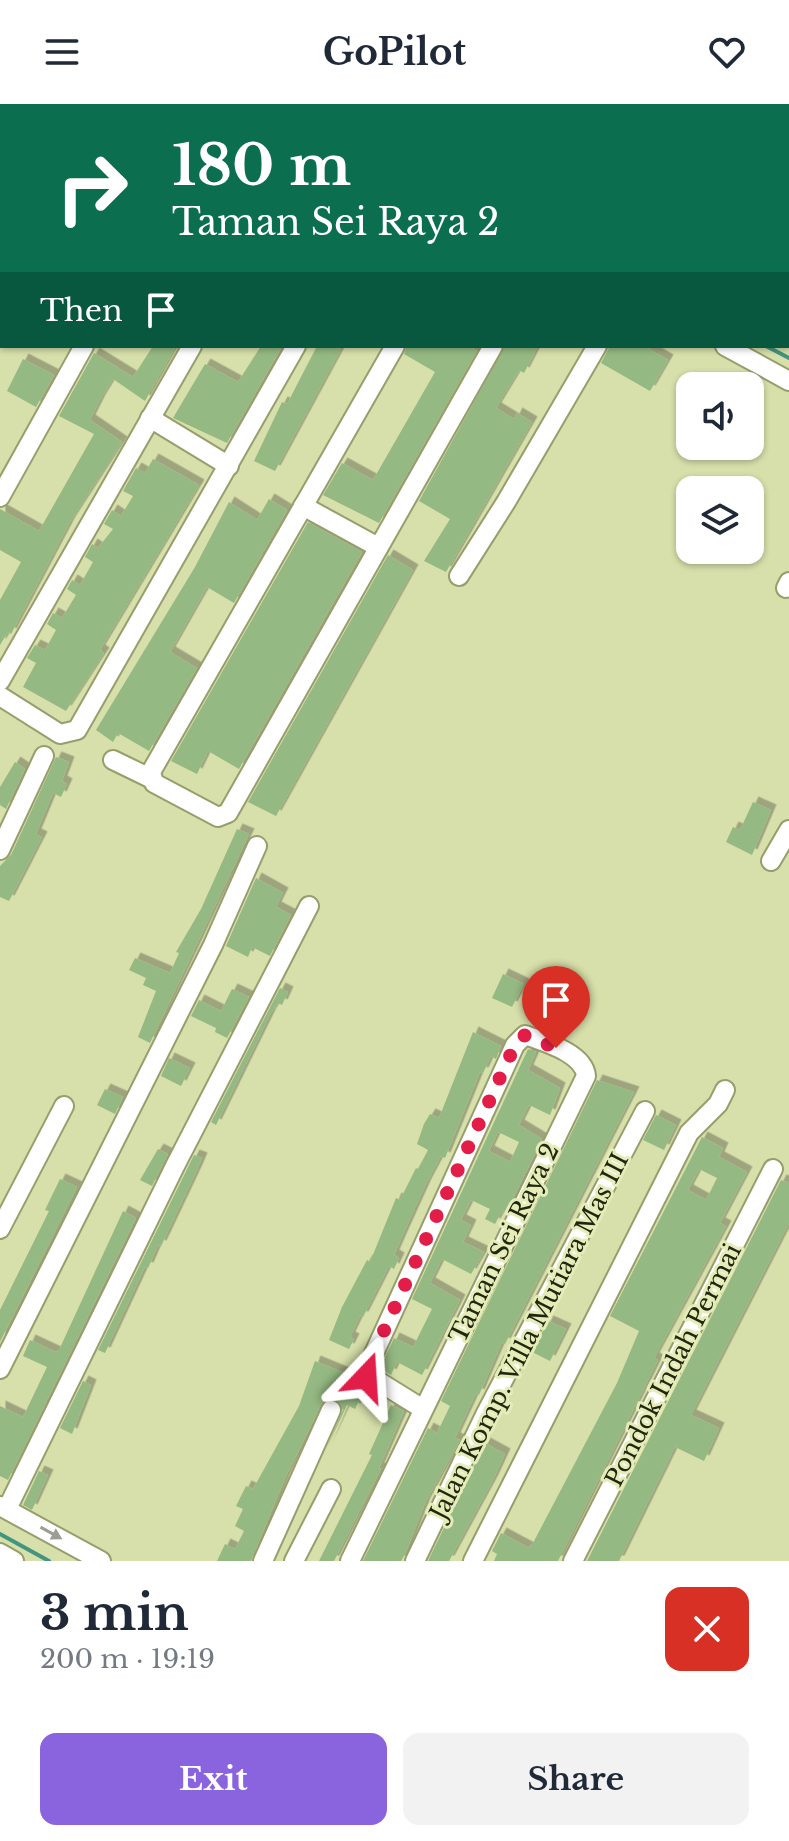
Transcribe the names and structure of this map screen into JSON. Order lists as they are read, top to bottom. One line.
{"streets":{"street":["Taman Sei Raya 2","Jalan Komp. Villa Mutiara Mas III","Pondok Indah Permai"]},"page":{"header":"GoPilot","turn":["180 m","Taman Sei Raya 2"],"then":"Then","heading":["3 min","200 m · 19:19"],"buttons":["Exit","Share"]}}
